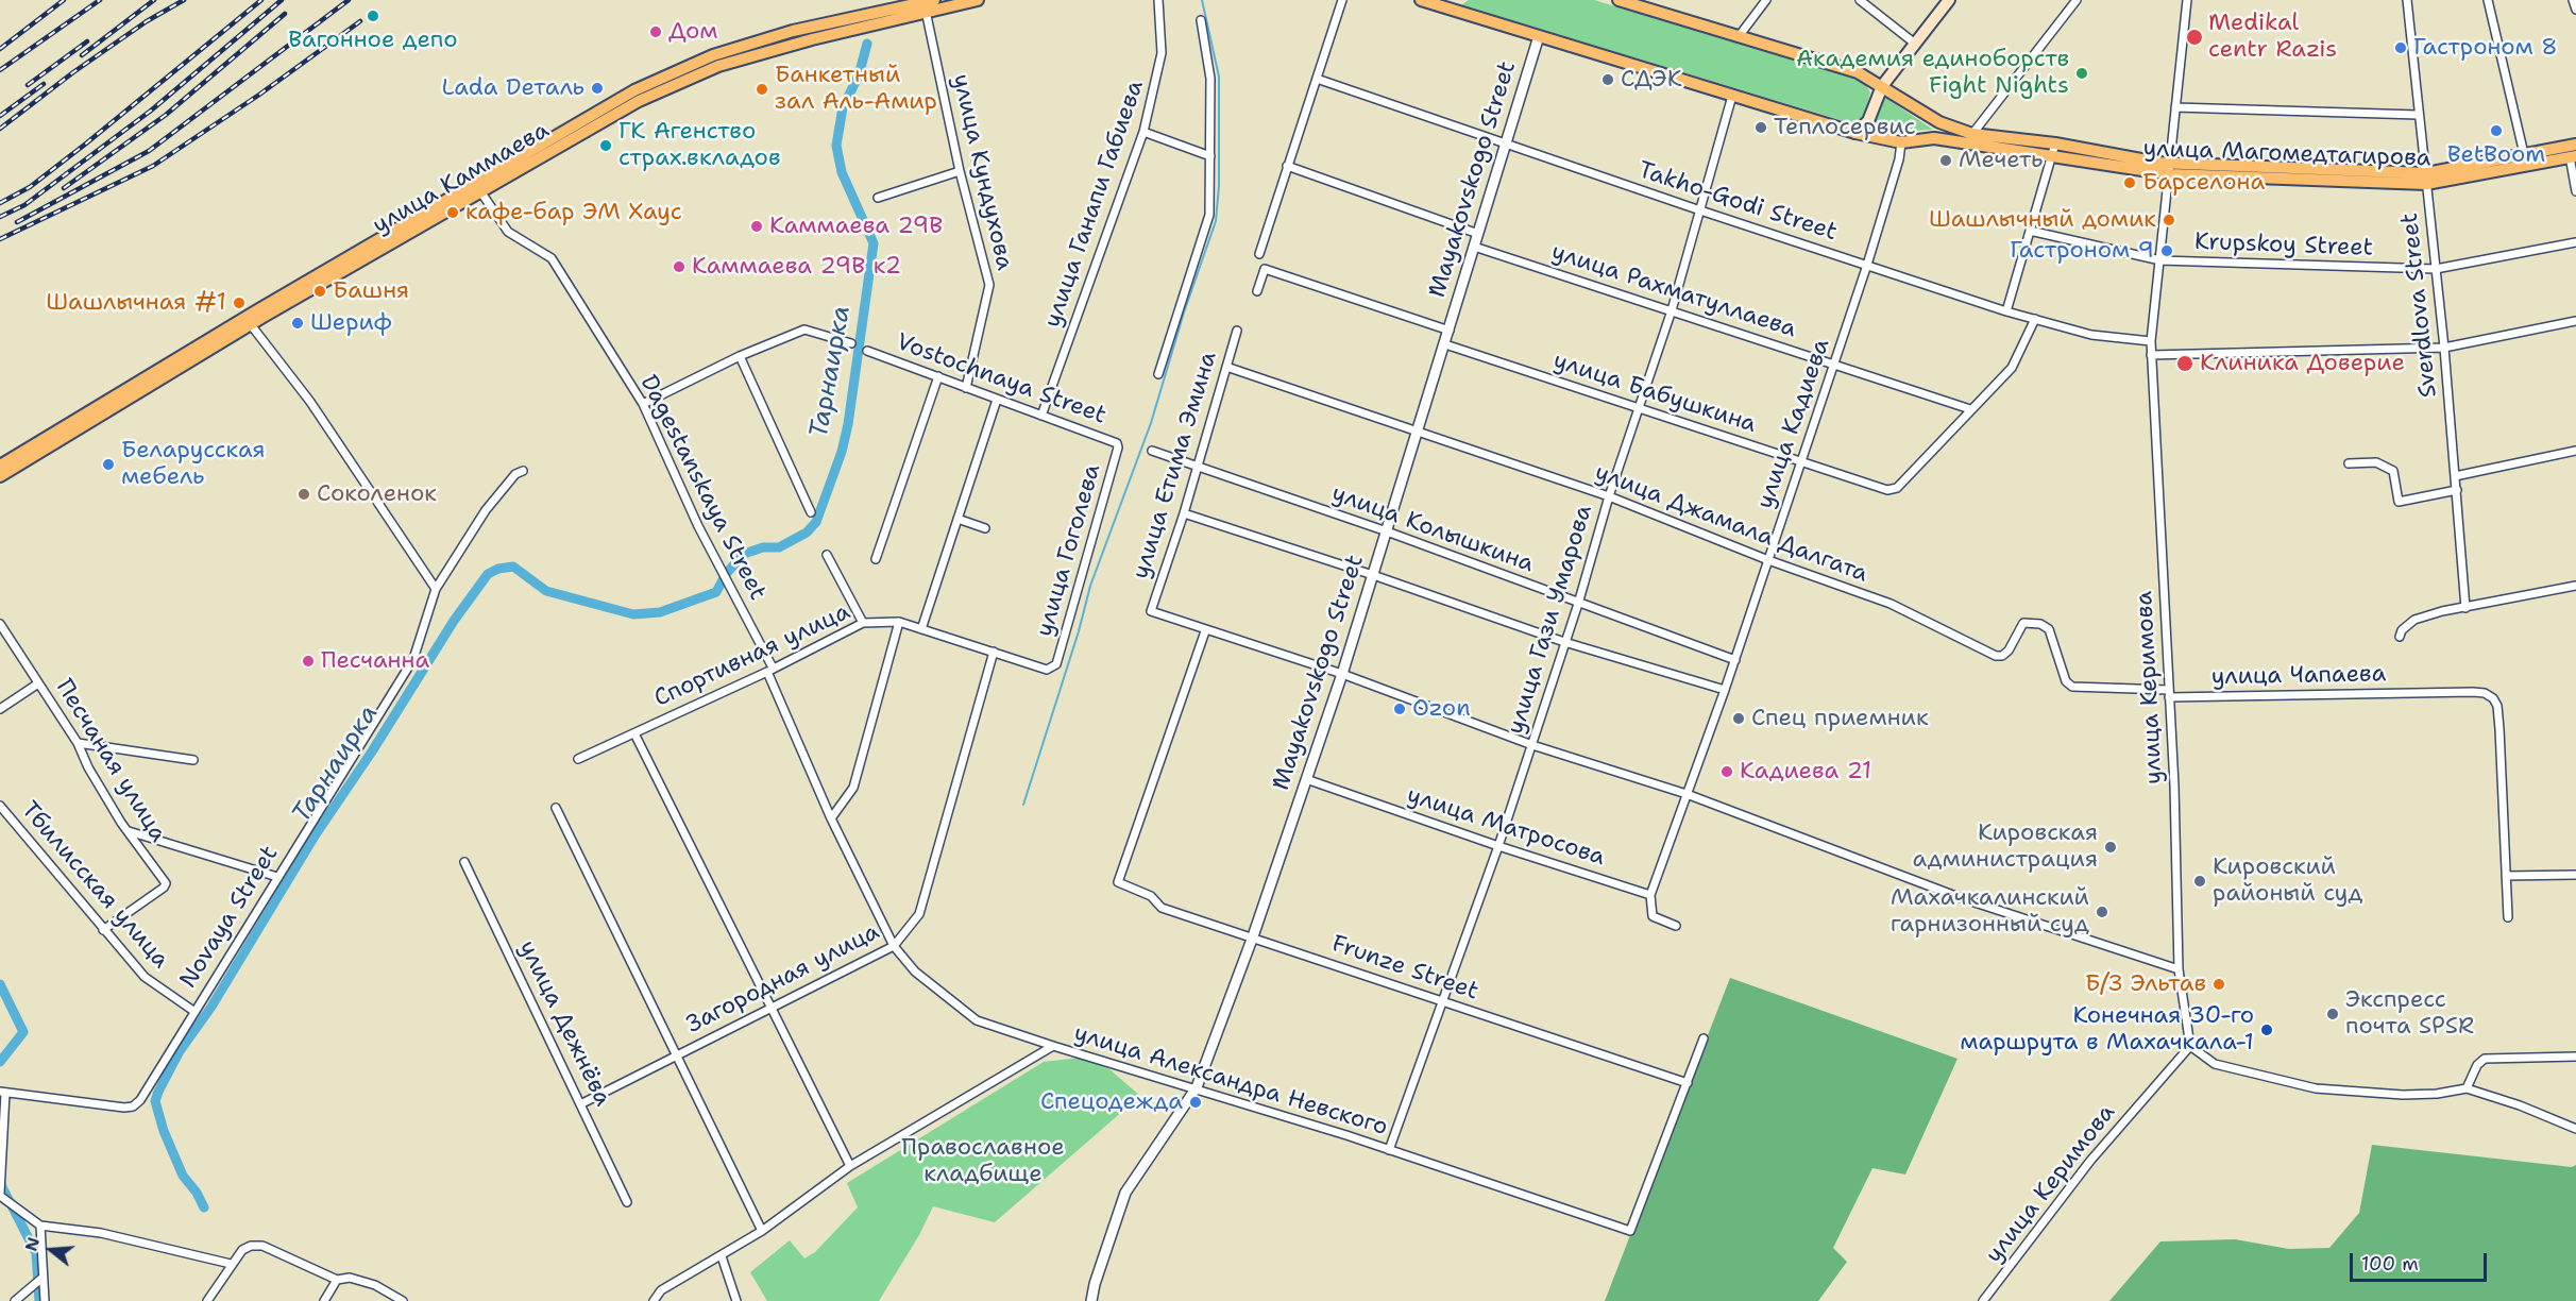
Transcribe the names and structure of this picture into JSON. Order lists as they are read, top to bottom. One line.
{"streets":{"main road":["улица Магомедтагирова","улица Каммаева"],"street":["улица Кундухова","Mayakovskogo Street","Takho-Godi Street","улица Ганапи Габиева","Krupskoy Street","улица Рахматуллаева","Sverdlova Street","Vostochnaya Street","улица Бабушкина","улица Кадиева","улица Етима Эмина","Dagestanskaya Street","улица Джамала Далгата","улица Колышкина","улица Гоголева","улица Гази Умарова","Спортивная улица","улица Чапаева","улица Керимова","Песчаная улица","улица Матросова","Тбилисская улица","Novaya Street","Frunze Street","Загородная улица","улица Дежнёва","улица Александра Невского"]},"crossings":[["улица Магомедтагирова","Mayakovskogo Street"],["улица Магомедтагирова","Sverdlova Street"],["улица Магомедтагирова","улица Кадиева"],["улица Магомедтагирова","улица Гази Умарова"],["улица Магомедтагирова","улица Керимова"],["улица Кундухова","улица Каммаева"],["улица Кундухова","Vostochnaya Street"],["улица Каммаева","Dagestanskaya Street"],["Mayakovskogo Street","Takho-Godi Street"],["Mayakovskogo Street","улица Рахматуллаева"],["Mayakovskogo Street","улица Бабушкина"],["Mayakovskogo Street","улица Джамала Далгата"],["Mayakovskogo Street","улица Колышкина"],["Mayakovskogo Street","улица Матросова"],["Mayakovskogo Street","Frunze Street"],["Mayakovskogo Street","улица Александра Невского"],["Takho-Godi Street","улица Бабушкина"],["Takho-Godi Street","улица Кадиева"],["Takho-Godi Street","улица Гази Умарова"],["Takho-Godi Street","улица Керимова"],["улица Ганапи Габиева","Vostochnaya Street"],["Krupskoy Street","Sverdlova Street"],["Krupskoy Street","улица Керимова"],["улица Рахматуллаева","улица Бабушкина"],["улица Рахматуллаева","улица Кадиева"],["улица Рахматуллаева","улица Гази Умарова"],["Sverdlova Street","улица Чапаева"],["Vostochnaya Street","улица Гоголева"],["улица Бабушкина","улица Кадиева"],["улица Бабушкина","улица Гази Умарова"],["улица Кадиева","улица Джамала Далгата"],["улица Кадиева","улица Колышкина"],["улица Кадиева","улица Матросова"],["улица Етима Эмина","улица Джамала Далгата"],["улица Етима Эмина","улица Колышкина"],["улица Етима Эмина","Frunze Street"],["Dagestanskaya Street","Спортивная улица"],["Dagestanskaya Street","Загородная улица"],["Dagestanskaya Street","улица Александра Невского"],["улица Джамала Далгата","улица Гази Умарова"],["улица Джамала Далгата","улица Чапаева"],["улица Джамала Далгата","улица Керимова"],["улица Колышкина","улица Гази Умарова"],["улица Гоголева","Спортивная улица"],["улица Гази Умарова","улица Матросова"],["улица Гази Умарова","Frunze Street"],["улица Гази Умарова","улица Александра Невского"],["Спортивная улица","Загородная улица"],["улица Чапаева","улица Керимова"],["Песчаная улица","Тбилисская улица"],["Тбилисская улица","Novaya Street"],["Frunze Street","улица Александра Невского"],["Загородная улица","улица Дежнёва"]],"water":["Тарнаирка"],"parks":["Православное кладбище"],"places":["Вагонное депо","Дом","Medikal centr Razis","Гастроном 8","Академия единоборств Fight Nights","СДЭК","Lada Dеталь","Банкетный зал Аль-Амир","Теплосервис","BetBoom","ГК Агенство страх.вкладов","Мечеть","Барселона","кафе-бар ЭМ Хаус","Шашлычный домик","Каммаева 29В","Гастроном 9","Каммаева 29В к2","Башня","Шашлычная #1","Шериф","Клиника Доверие","Беларусская мебель","Соколенок","Песчанна","Ozon","Спец приемник","Кадиева 21","Кировская администрация","Кировский районый суд","Махачкалинский гарнизонный суд","Б/З Эльтав","Экспресс почта SPSR","Конечная 30-го маршрута в Махачкала-1","Спецодежда"],"scale_bar":"100 m","north":"left"}
